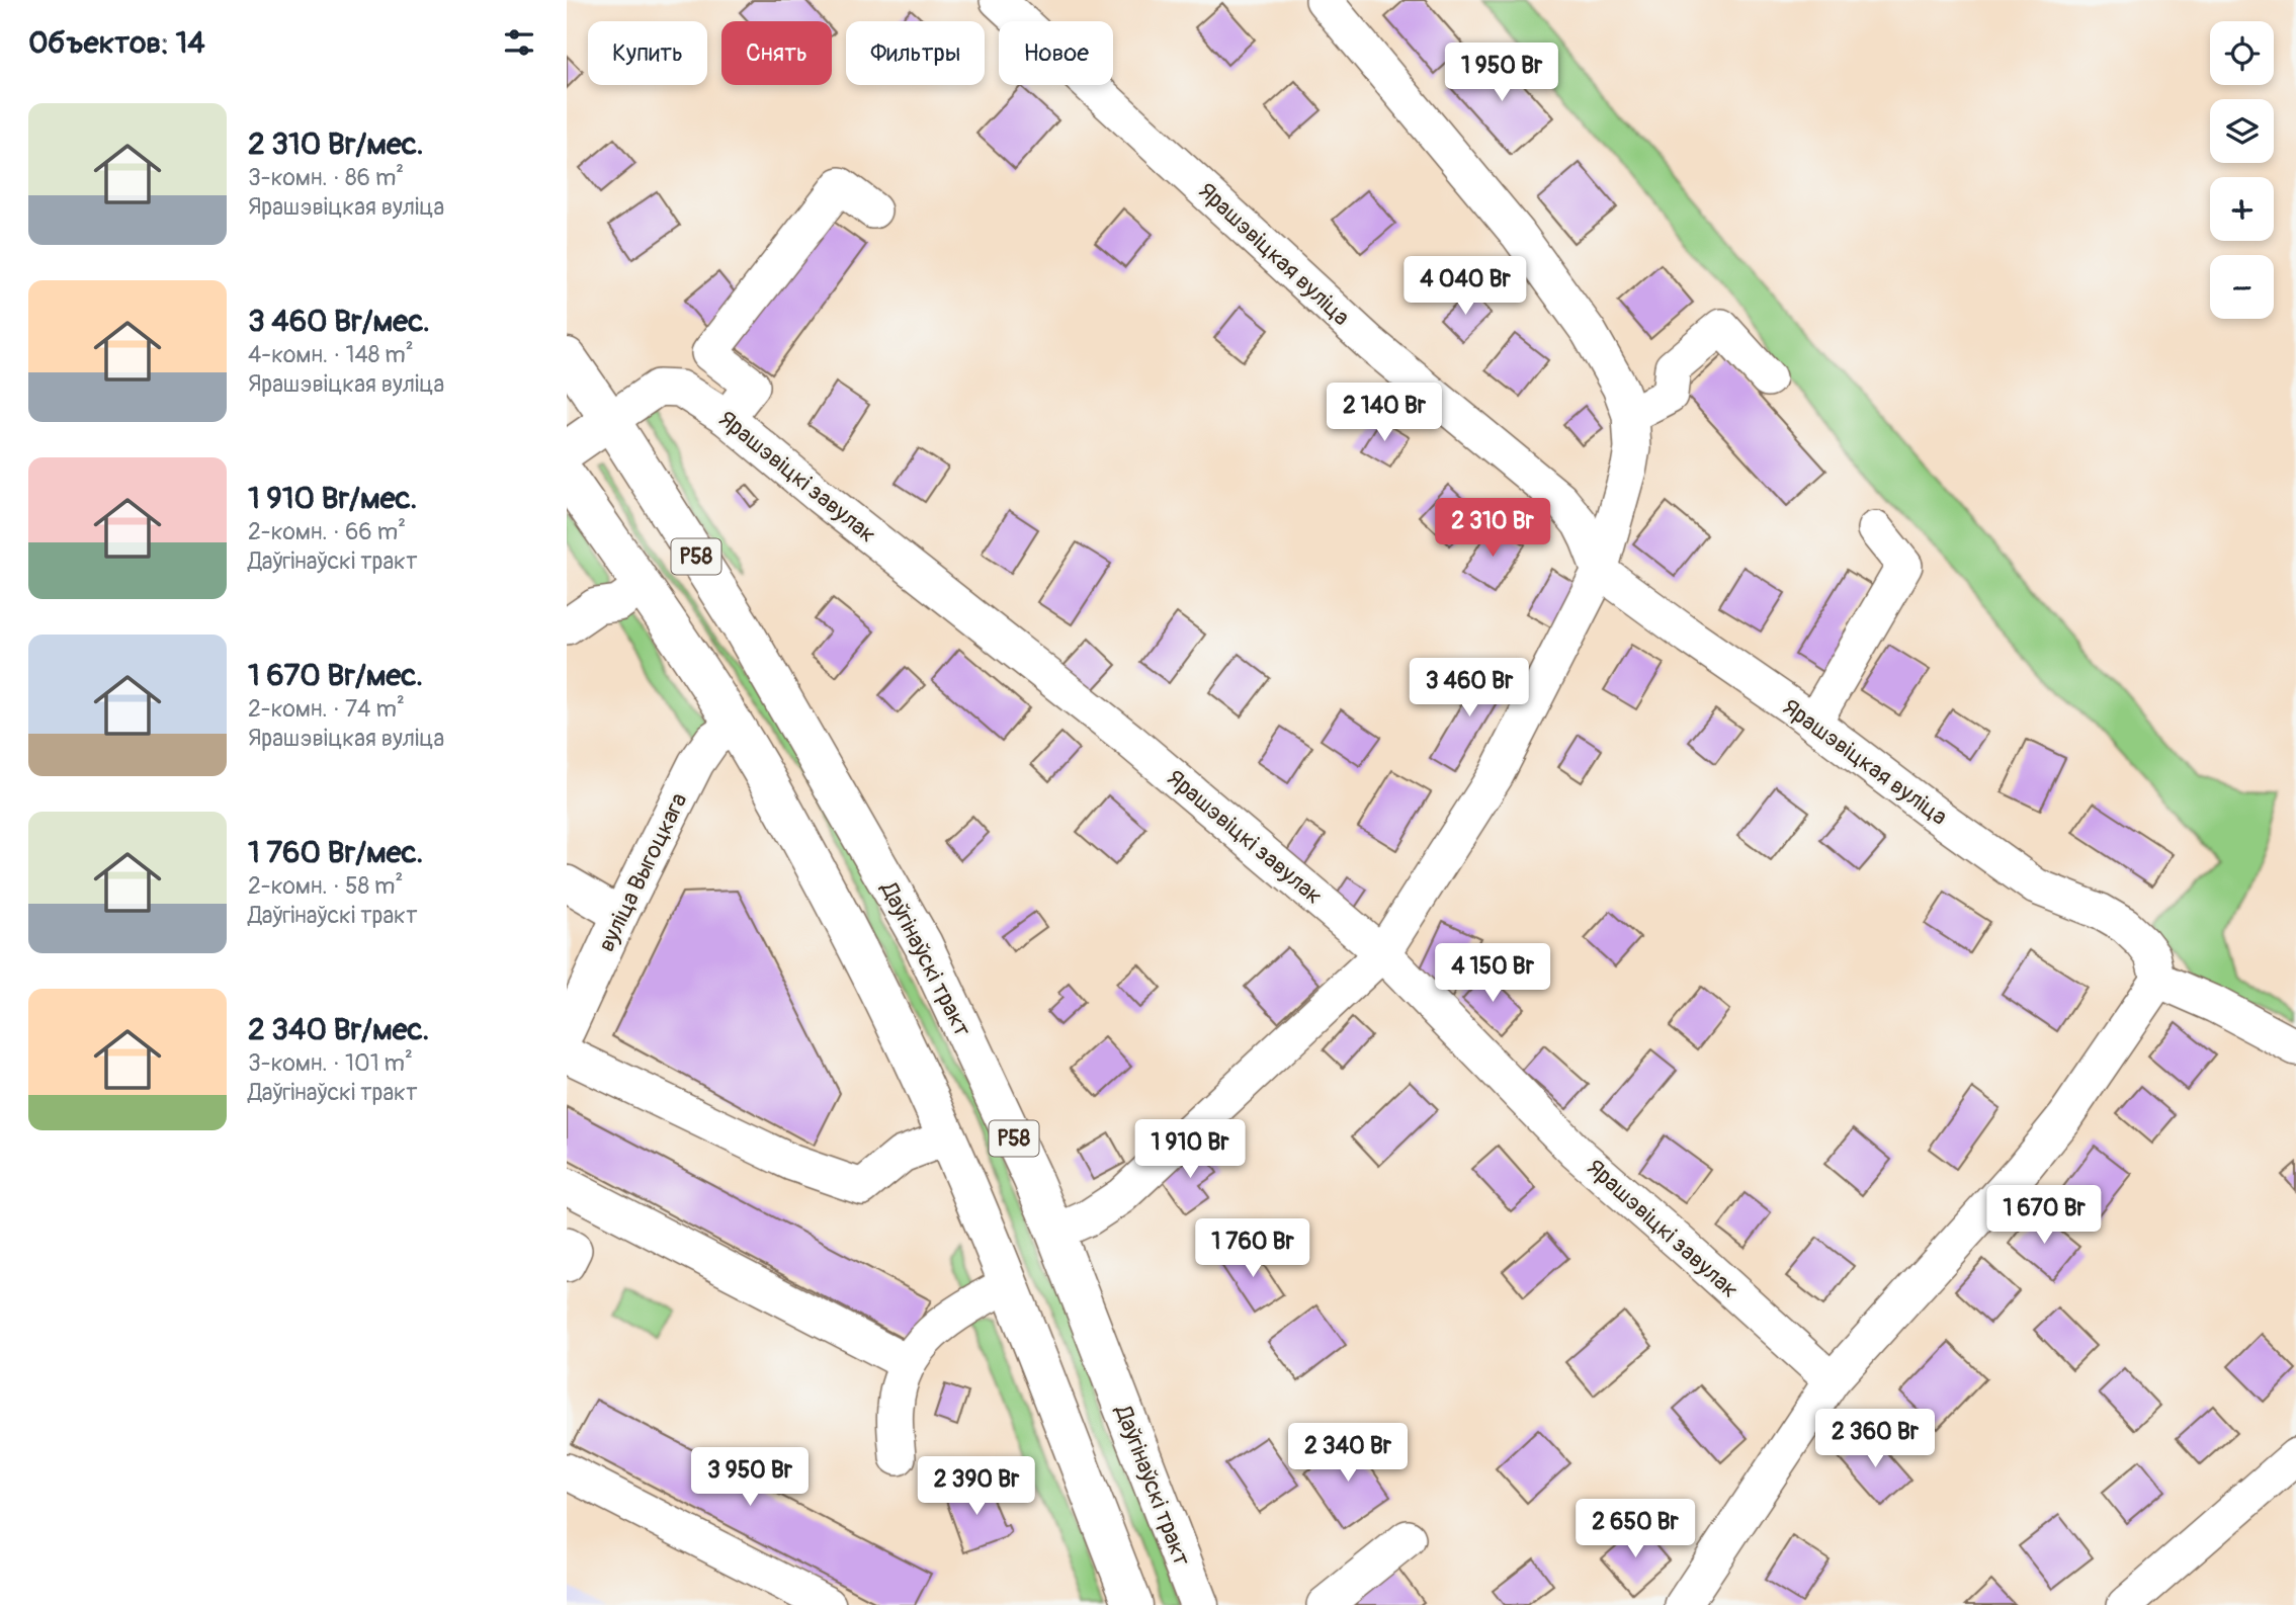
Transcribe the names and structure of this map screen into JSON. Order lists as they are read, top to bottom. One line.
{"streets":{"main road":["Р58","Даўгінаўскі тракт"],"street":["Ярашэвіцкая вуліца","Ярашэвіцкі завулак","вуліца Выгоцкага"]},"crossings":[["Ярашэвіцкі завулак","Даўгінаўскі тракт"],["Р58","вуліца Выгоцкага"]],"page":{"heading":"Объектов: 14","map_buttons":["+","−"],"chip":["Купить","Снять","Фильтры","Новое"],"price":["1 950 Br","4 040 Br","2 140 Br","2 310 Br","3 460 Br","4 150 Br","1 910 Br","1 670 Br","1 760 Br","2 360 Br","2 340 Br","3 950 Br","2 390 Br","2 650 Br"],"list":[{"name":"2 310 Br/мес.","note":"3-комн. · 86 m² · Ярашэвіцкая вуліца"},{"name":"3 460 Br/мес.","note":"4-комн. · 148 m² · Ярашэвіцкая вуліца"},{"name":"1 910 Br/мес.","note":"2-комн. · 66 m² · Даўгінаўскі тракт"},{"name":"1 670 Br/мес.","note":"2-комн. · 74 m² · Ярашэвіцкая вуліца"},{"name":"1 760 Br/мес.","note":"2-комн. · 58 m² · Даўгінаўскі тракт"},{"name":"2 340 Br/мес.","note":"3-комн. · 101 m² · Даўгінаўскі тракт"}]}}
